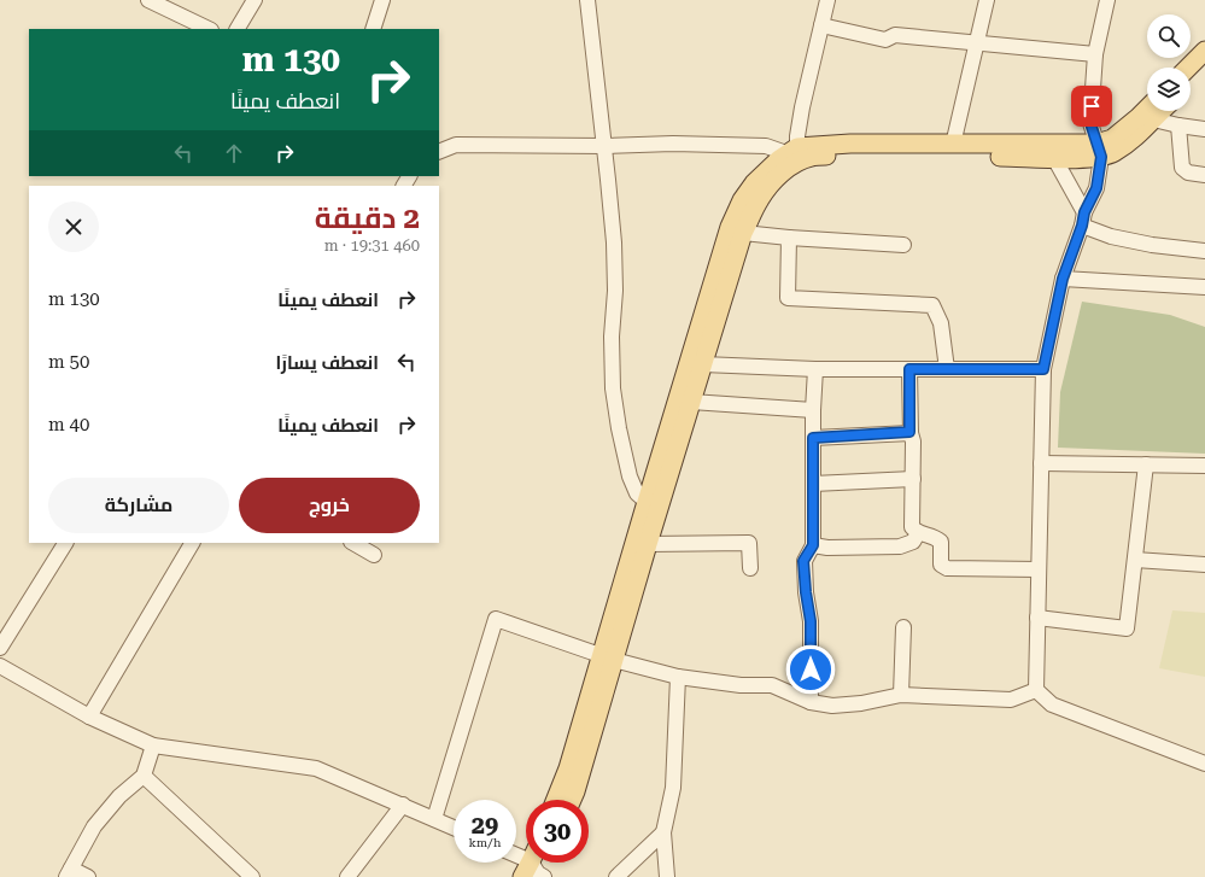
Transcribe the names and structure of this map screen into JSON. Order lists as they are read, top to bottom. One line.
{"page":{"turn":["130 m","انعطف يمينًا"],"heading":["2 دقيقة","460 m · 19:31"],"list":[{"name":"انعطف يمينًا","value":"130 m"},{"name":"انعطف يسارًا","value":"50 m"},{"name":"انعطف يمينًا","value":"40 m"}],"buttons":["خروج","مشاركة"],"speed":"29 km/h","limit":"30"}}
